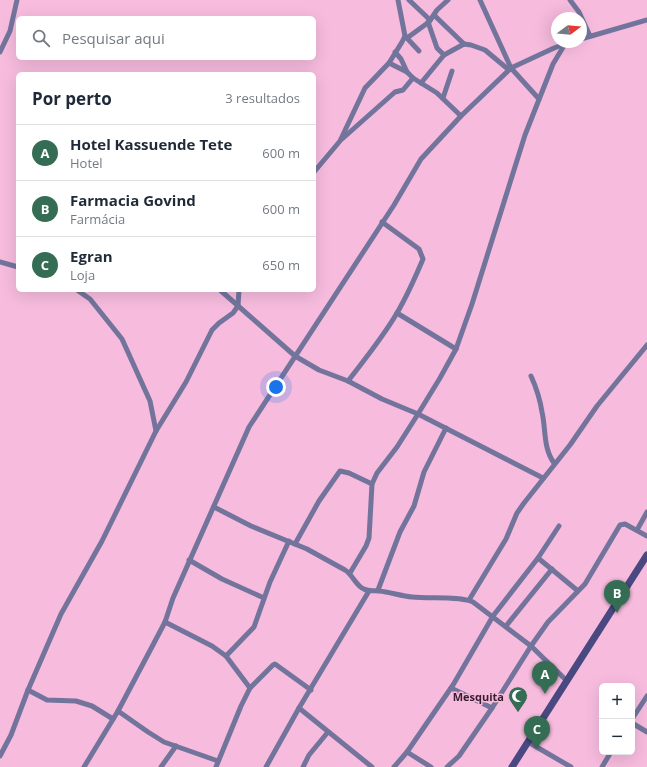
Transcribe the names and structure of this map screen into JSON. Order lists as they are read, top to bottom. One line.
{"places":{"mosque":["Mesquita"]},"north":"right","page":{"search":"Pesquisar aqui","heading":["Por perto","3 resultados"],"list":[{"mark":"A","name":"Hotel Kassuende Tete","note":"Hotel","value":"600 m"},{"mark":"B","name":"Farmacia Govind","note":"Farmácia","value":"600 m"},{"mark":"C","name":"Egran","note":"Loja","value":"650 m"}],"pins":["B","A","C"],"map_buttons":["+","−"]}}
